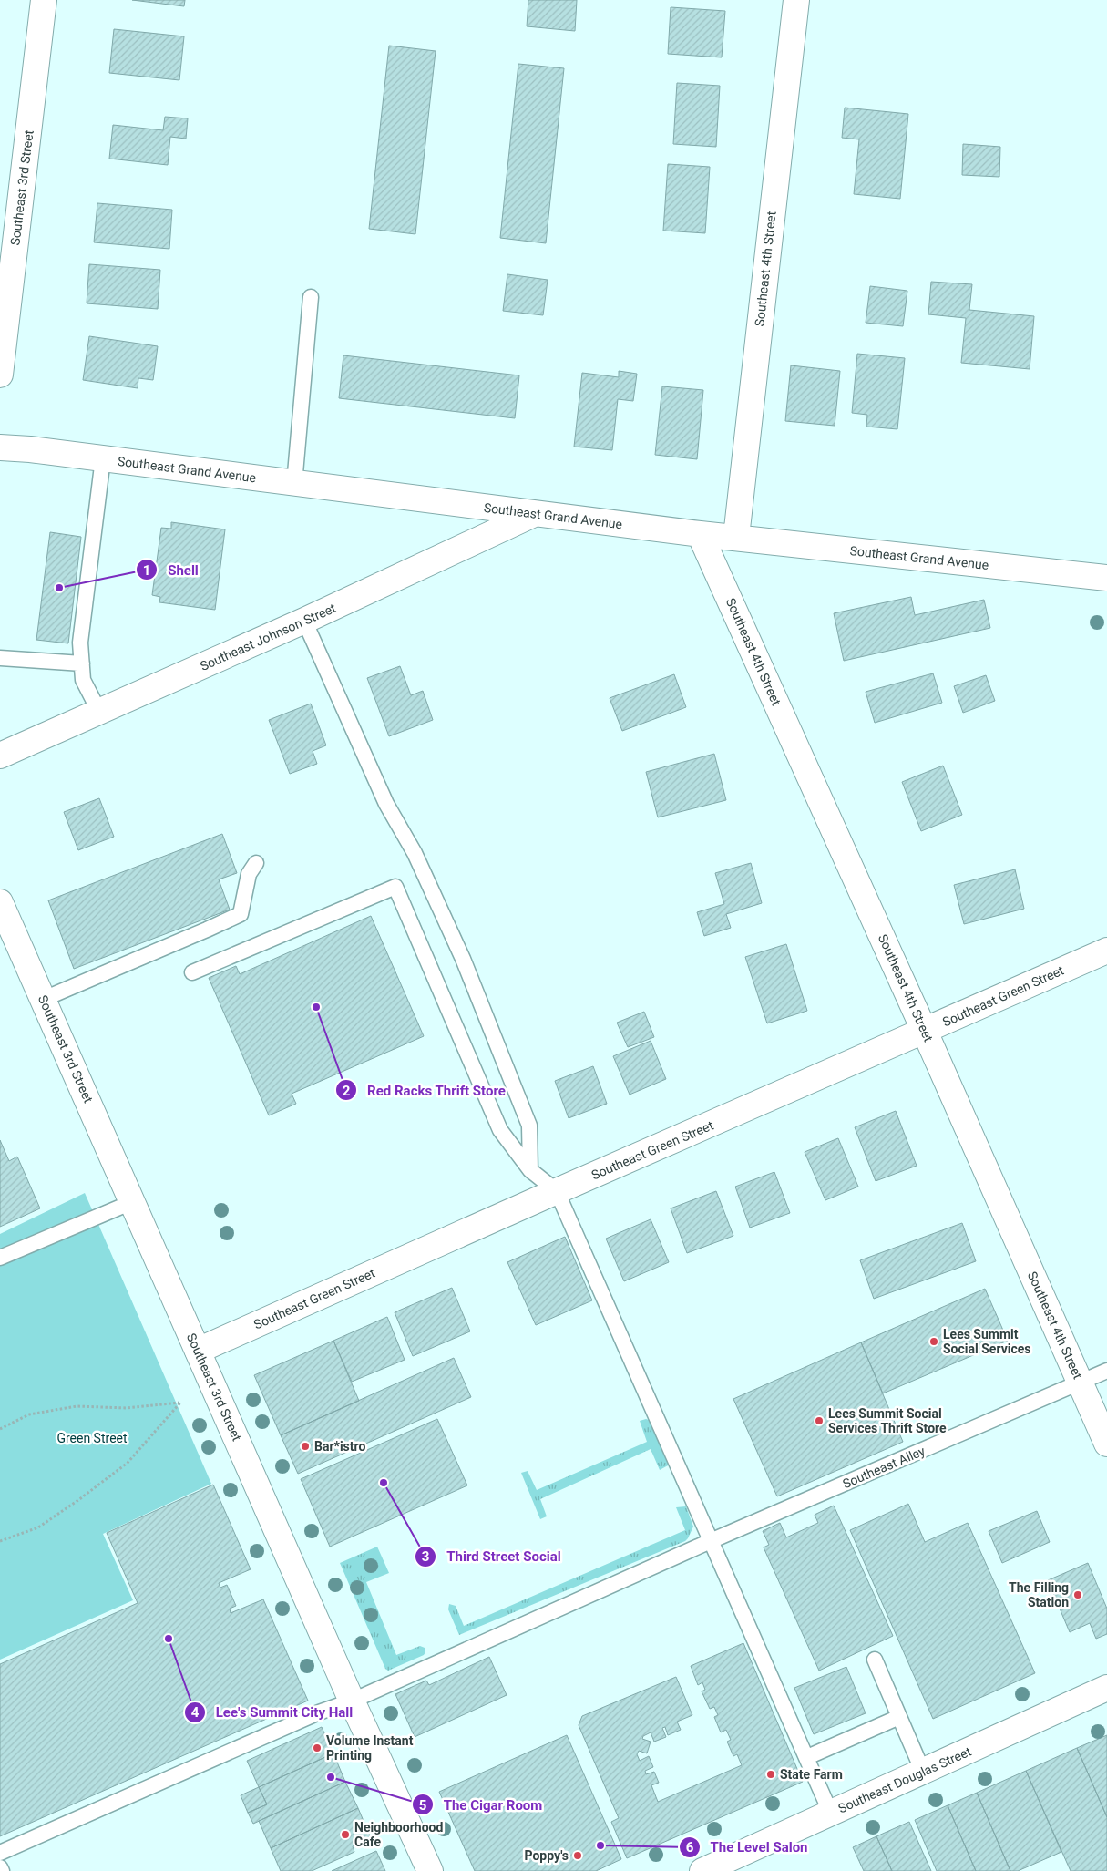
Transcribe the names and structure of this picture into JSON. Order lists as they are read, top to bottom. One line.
{"streets":{"street":["Southeast 3rd Street","Southeast 4th Street","Southeast Grand Avenue","Southeast Johnson Street","Southeast Green Street","Southeast Douglas Street"],"lane":["Southeast Alley"]},"crossings":[["Southeast 3rd Street","Southeast Green Street"],["Southeast 3rd Street","Southeast Alley"],["Southeast 4th Street","Southeast Grand Avenue"],["Southeast 4th Street","Southeast Green Street"],["Southeast 4th Street","Southeast Alley"],["Southeast Grand Avenue","Southeast Johnson Street"]],"parks":["Green Street"],"places":["Shell","Red Racks Thrift Store","Lees Summit Social Services","Lees Summit Social Services Thrift Store","Bar*istro","Third Street Social","The Filling Station","Lee's Summit City Hall","Volume Instant Printing","State Farm","The Cigar Room","Neighboorhood Cafe","The Level Salon","Poppy's"]}
